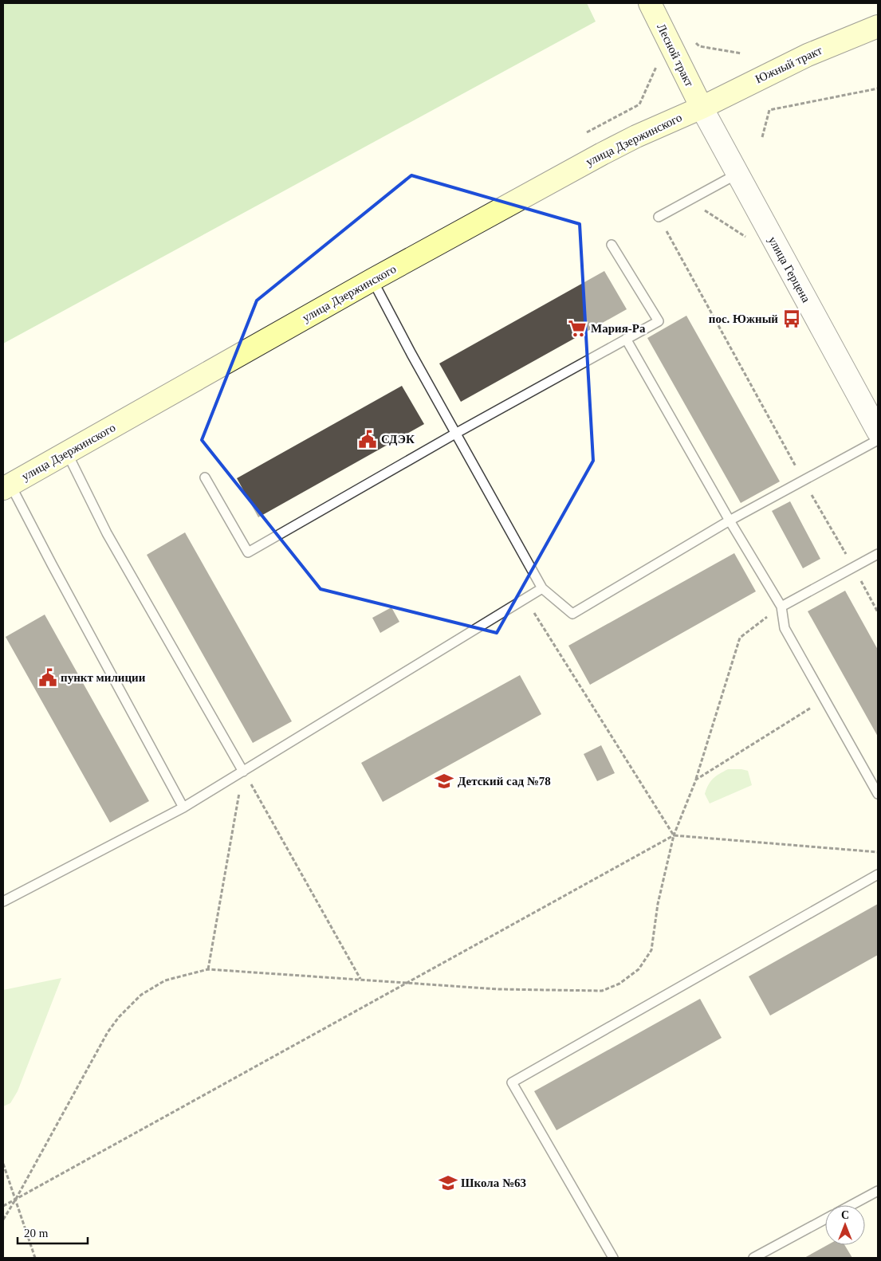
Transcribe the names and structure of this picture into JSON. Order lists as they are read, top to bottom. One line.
{"streets":{"main road":["Лесной тракт","Южный тракт","улица Дзержинского"],"street":["улица Герцена"]},"crossings":[["Лесной тракт","Южный тракт"],["Лесной тракт","улица Дзержинского"],["Лесной тракт","улица Герцена"],["Южный тракт","улица Дзержинского"],["Южный тракт","улица Герцена"],["улица Дзержинского","улица Герцена"]],"places":{"bus stop":["пос. Южный"],"supermarket":["Мария-Ра"],"public building":["СДЭК","пункт милиции"],"school or university":["Детский сад №78","Школа №63"]},"scale_bar":"20 m","north":"top"}
